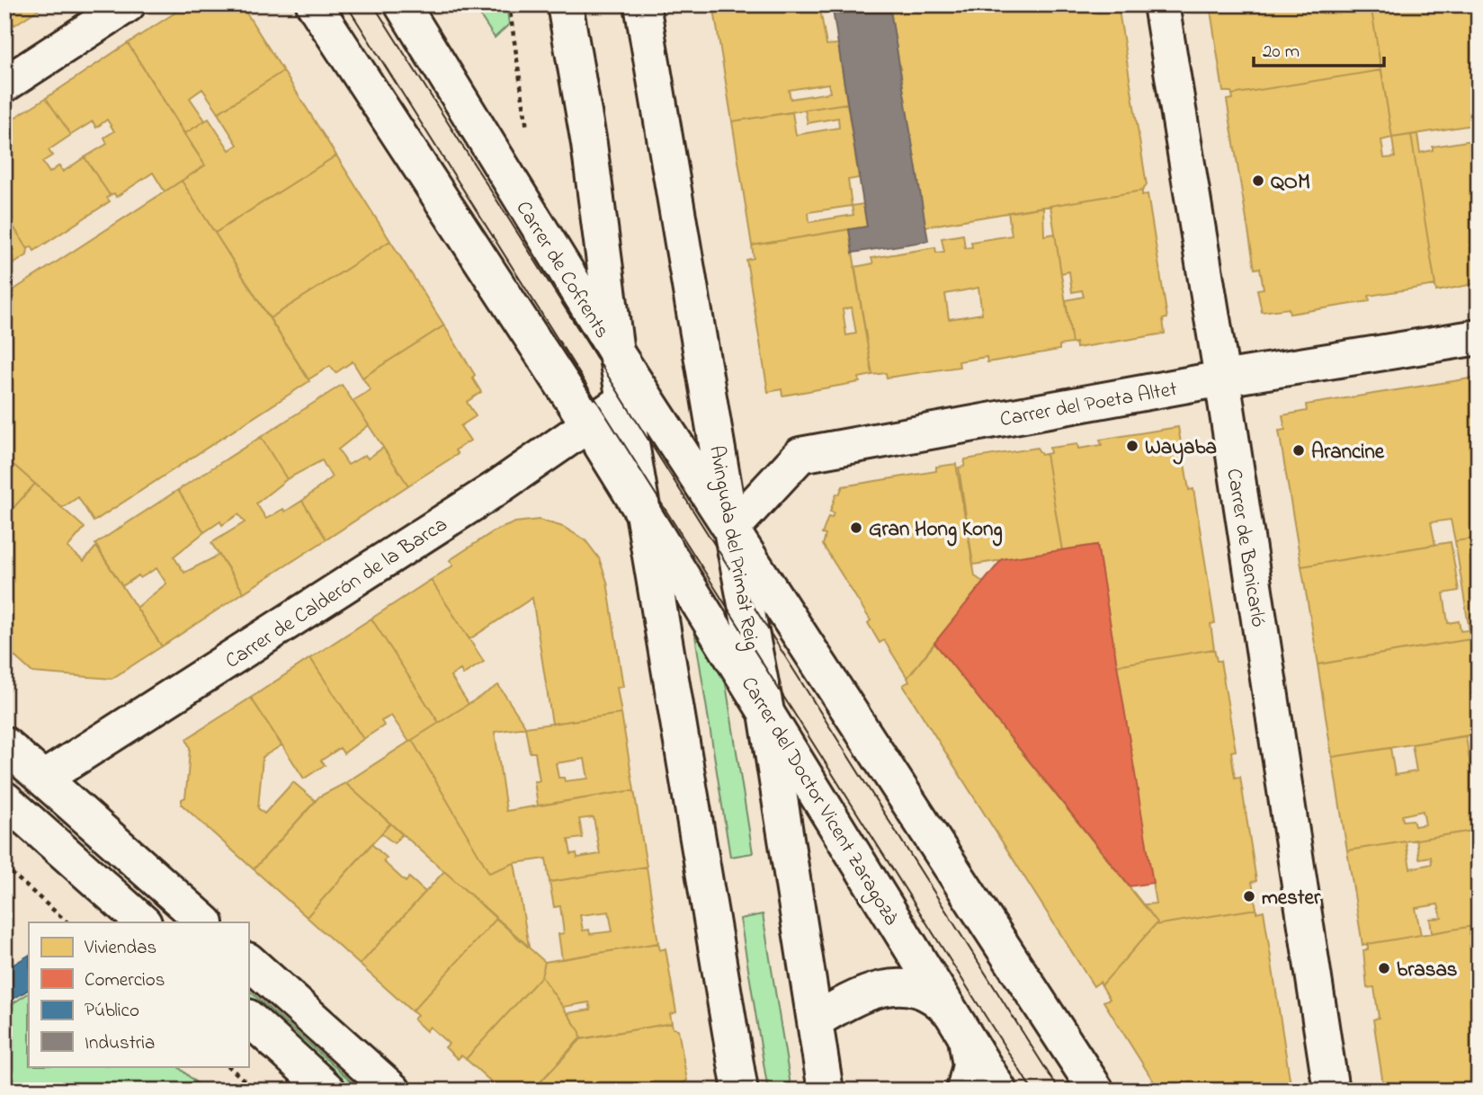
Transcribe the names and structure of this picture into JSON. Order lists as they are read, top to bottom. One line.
{"streets":{"street":["Carrer de Cofrents","Carrer del Poeta Altet","Avinguda del Primat Reig","Carrer de Benicarló","Carrer de Calderón de la Barca","Carrer del Doctor Vicent Zaragozà"]},"crossings":[["Carrer de Cofrents","Carrer del Poeta Altet"],["Carrer de Cofrents","Avinguda del Primat Reig"],["Carrer del Poeta Altet","Avinguda del Primat Reig"],["Carrer del Poeta Altet","Carrer de Benicarló"],["Avinguda del Primat Reig","Carrer del Doctor Vicent Zaragozà"]],"places":["QOM","Wayaba","Arancine","Gran Hong Kong","mester","brasas"],"legend":["Viviendas","Comercios","Público","Industria"],"scale_bar":"20 m"}
